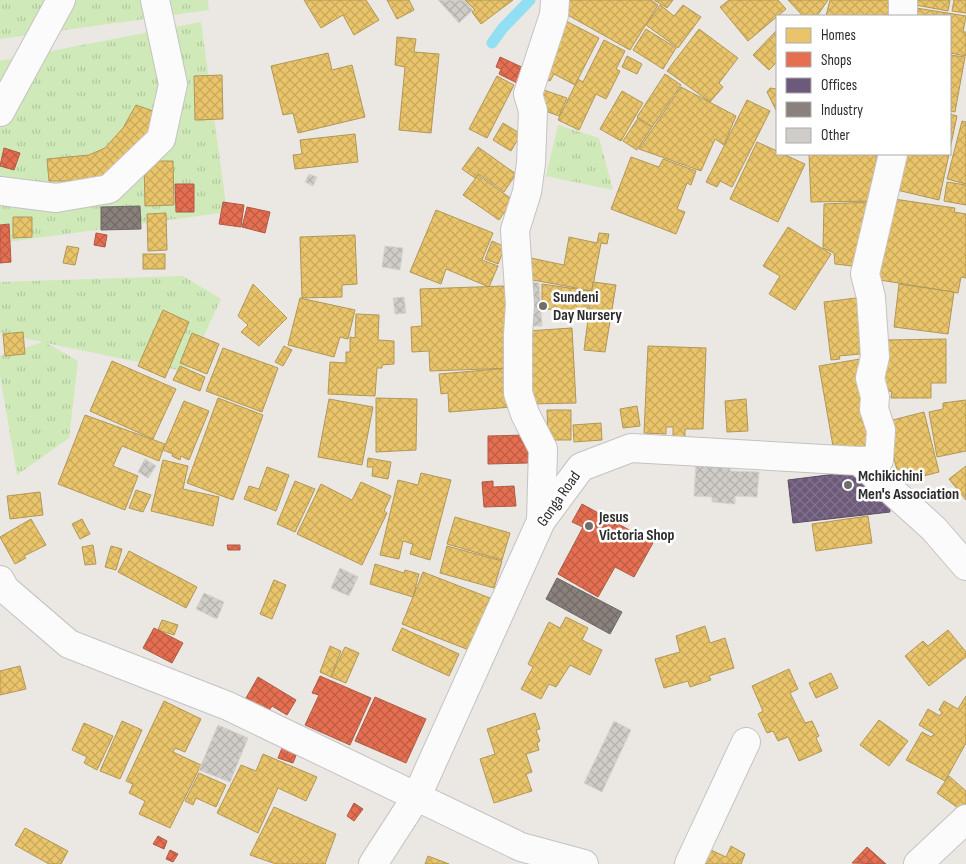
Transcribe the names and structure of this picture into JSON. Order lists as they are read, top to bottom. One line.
{"streets":{"street":["Gonga Road"]},"places":["Sundeni Day Nursery","Mchikichini Men's Association","Jesus Victoria Shop"],"legend":["Homes","Shops","Offices","Industry","Other"]}
